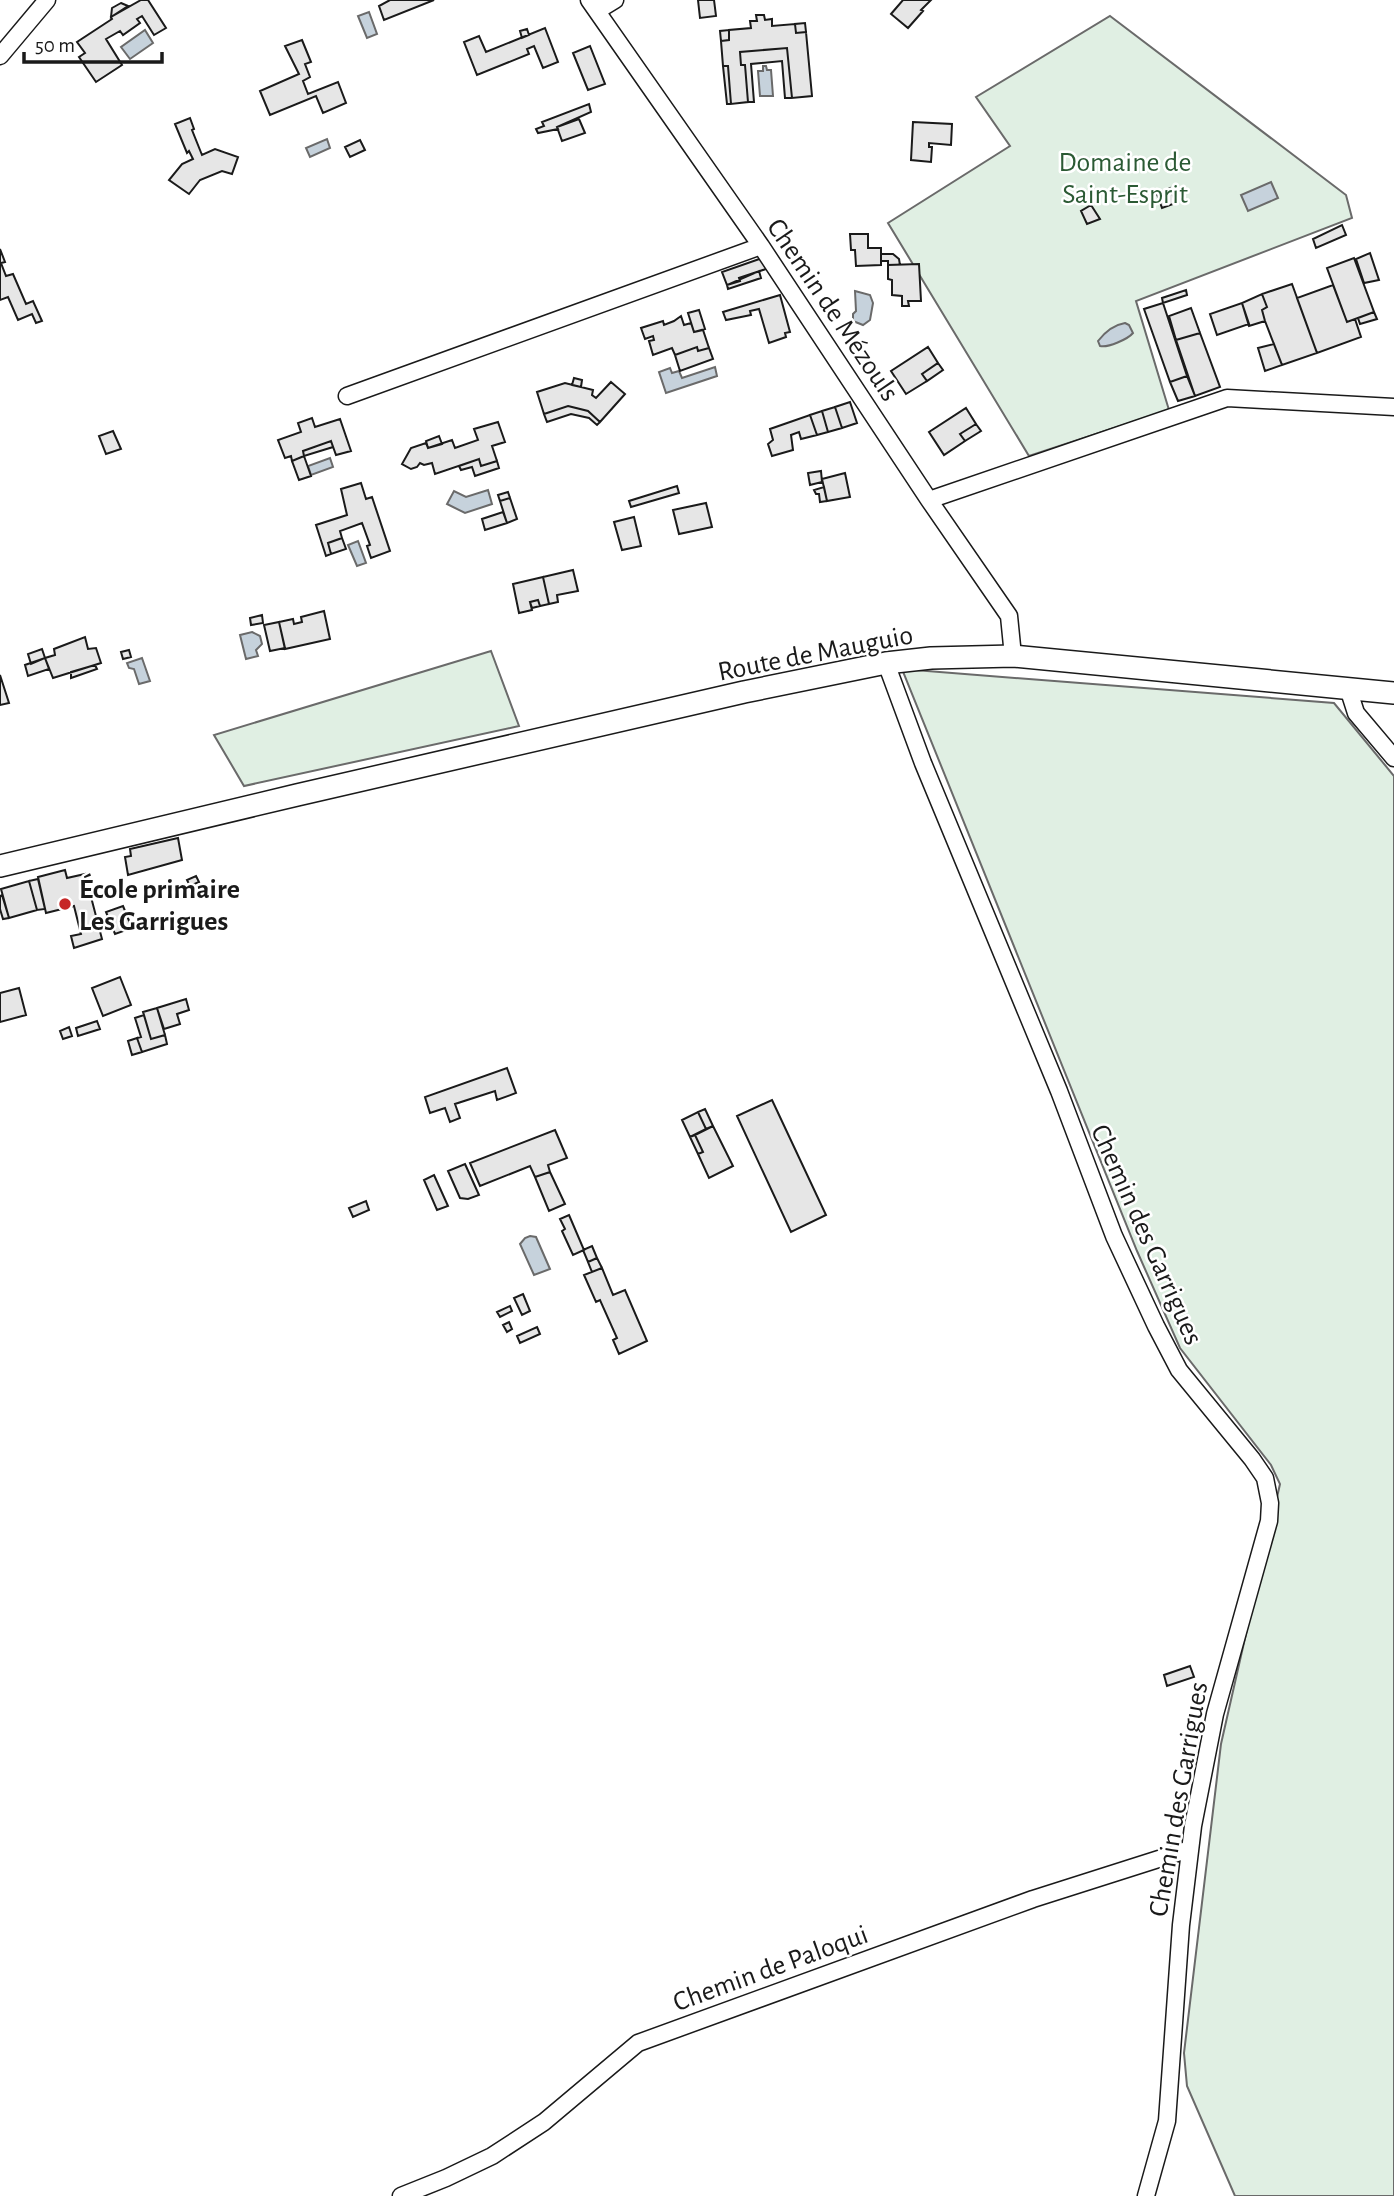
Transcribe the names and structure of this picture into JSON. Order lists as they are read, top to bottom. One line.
{"streets":{"street":["Chemin de Mézouls","Route de Mauguio","Chemin des Garrigues","Chemin de Paloqui"]},"crossings":[["Chemin de Mézouls","Route de Mauguio"],["Route de Mauguio","Chemin des Garrigues"],["Chemin des Garrigues","Chemin de Paloqui"]],"parks":["Domaine de Saint-Esprit"],"places":["École primaire Les Garrigues"],"scale_bar":"50 m"}
